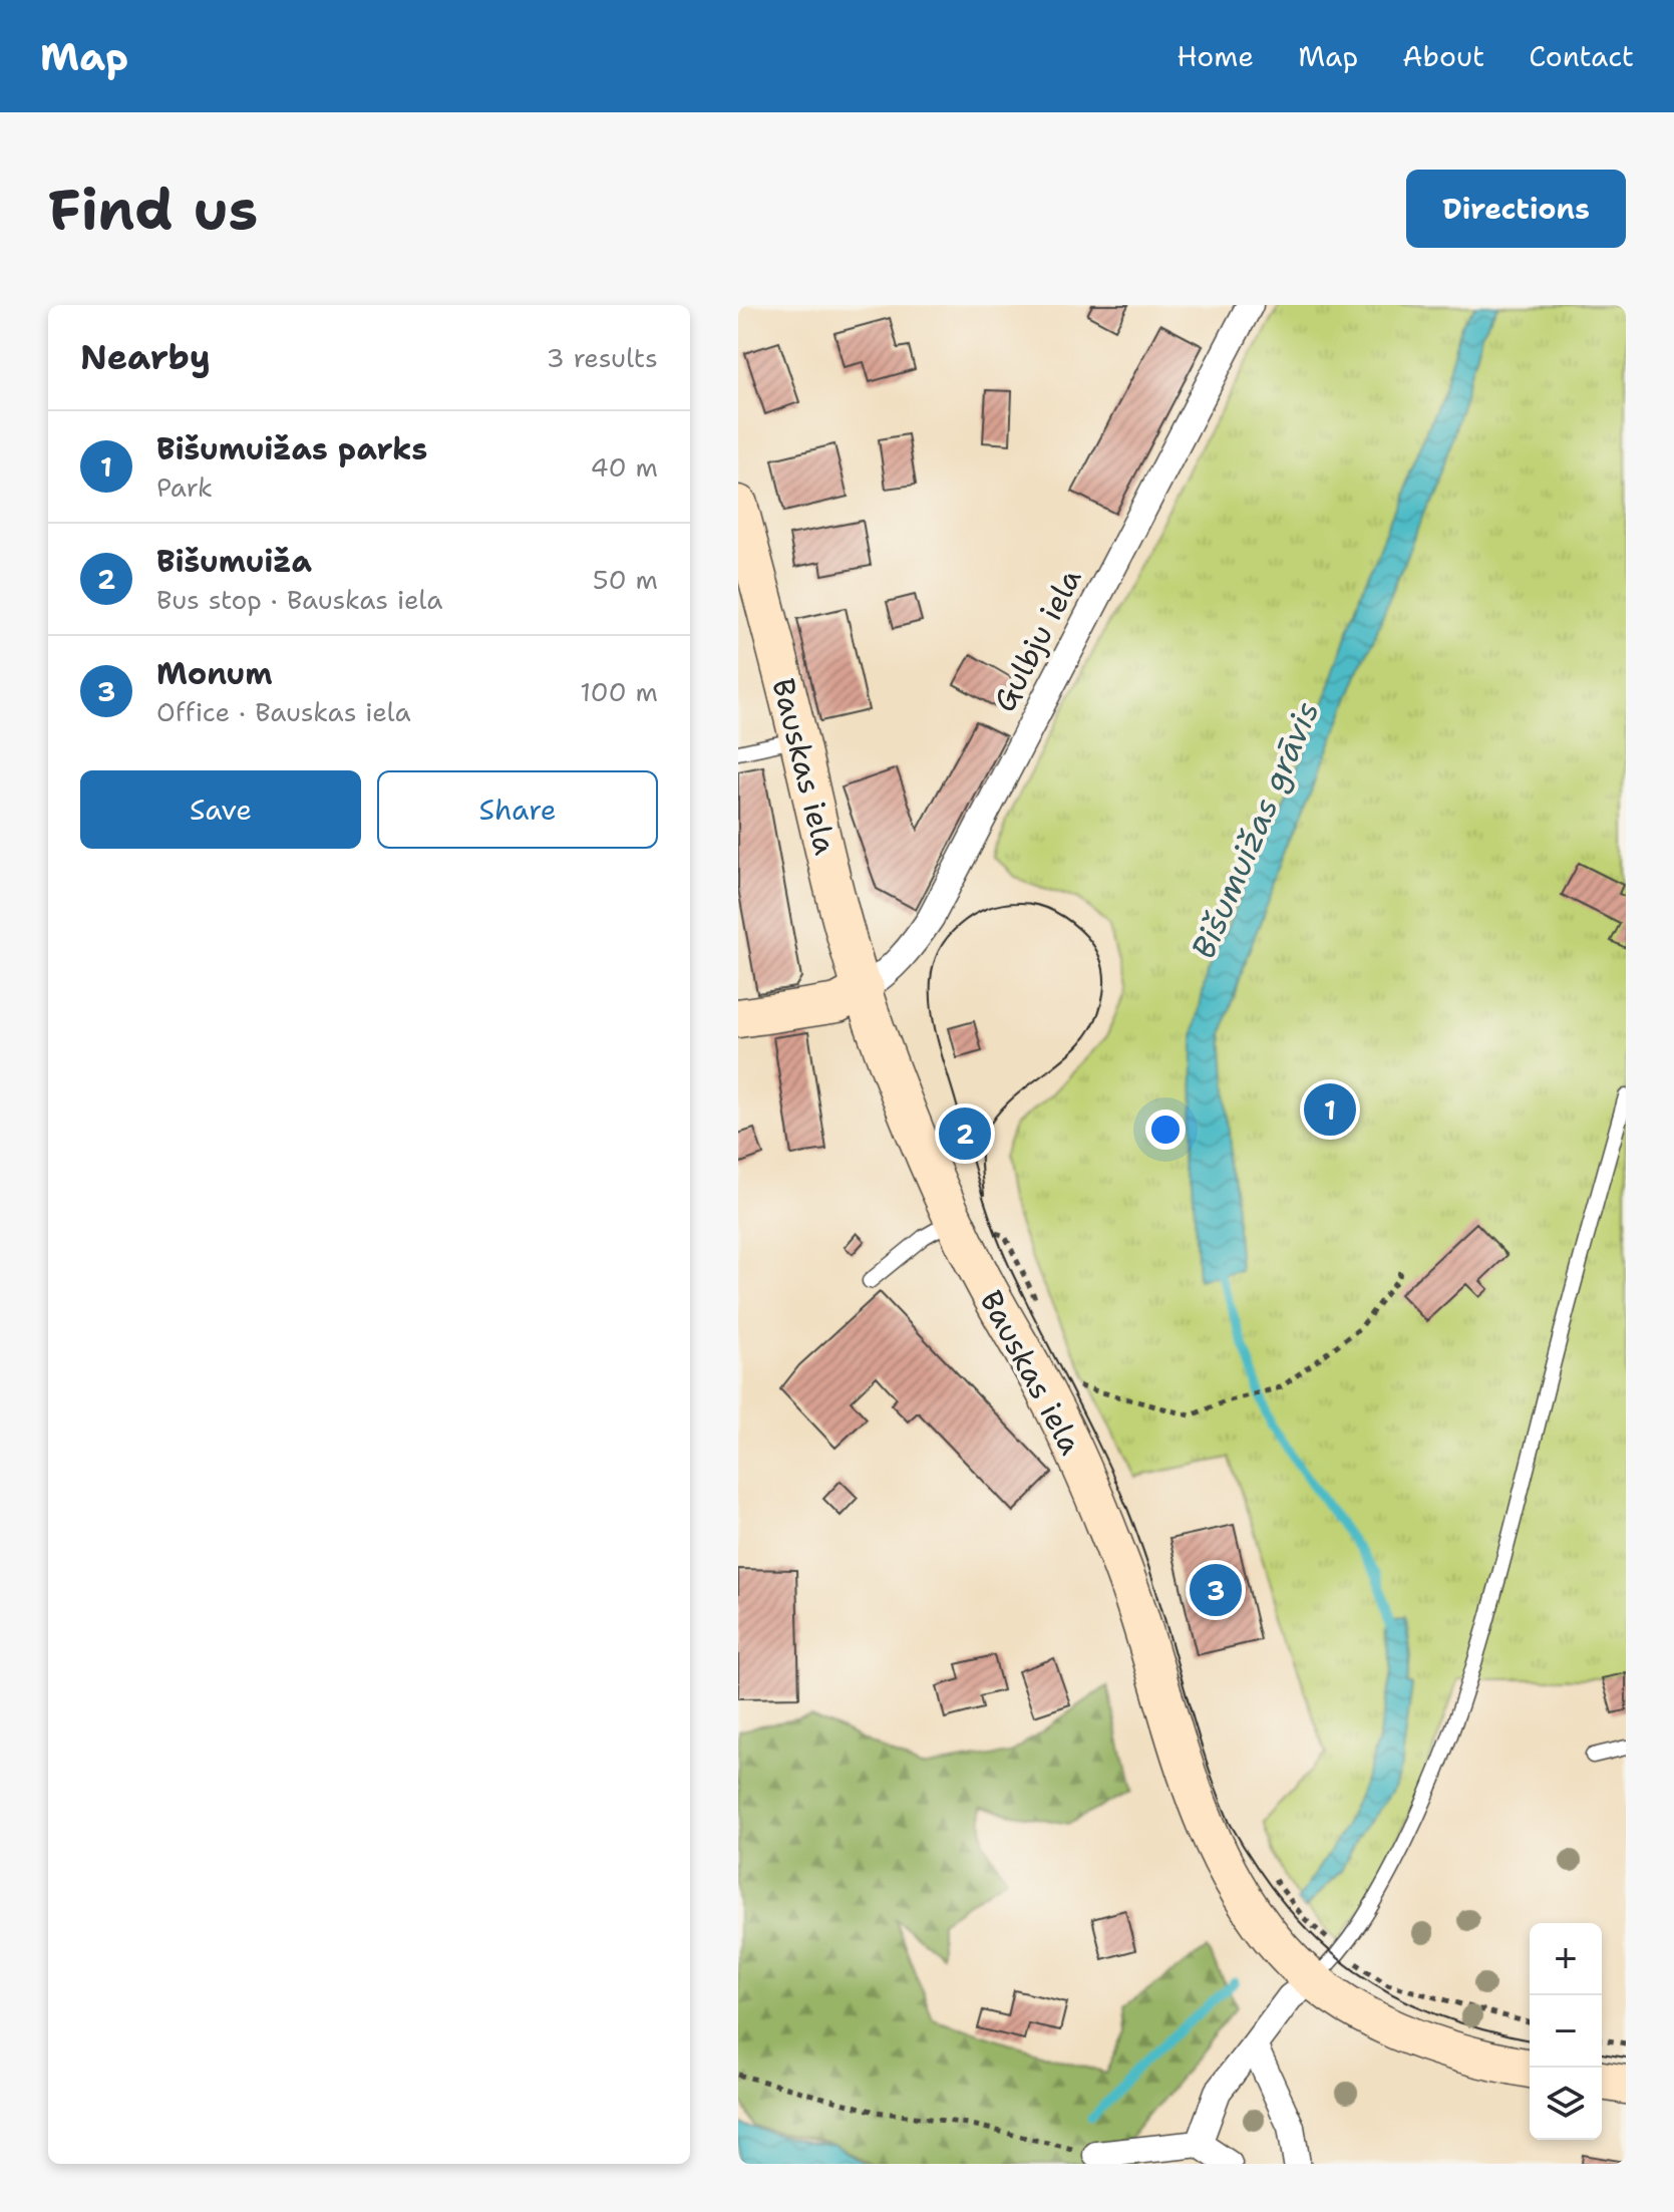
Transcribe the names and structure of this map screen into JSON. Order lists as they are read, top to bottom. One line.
{"streets":{"street":["Gulbju iela","Bauskas iela"]},"crossings":[["Gulbju iela","Bauskas iela"]],"water":["Bišumuižas grāvis"],"page":{"header":"Map","nav":["Home","Map","About","Contact"],"buttons":["Directions",["Save","Share"]],"title":"Find us","heading":["Nearby","3 results"],"list":[{"mark":"1","name":"Bišumuižas parks","note":"Park","value":"40 m"},{"mark":"2","name":"Bišumuiža","note":"Bus stop · Bauskas iela","value":"50 m"},{"mark":"3","name":"Monum","note":"Office · Bauskas iela","value":"100 m"}],"pins":["1","2","3"],"map_buttons":["+","−"]}}
